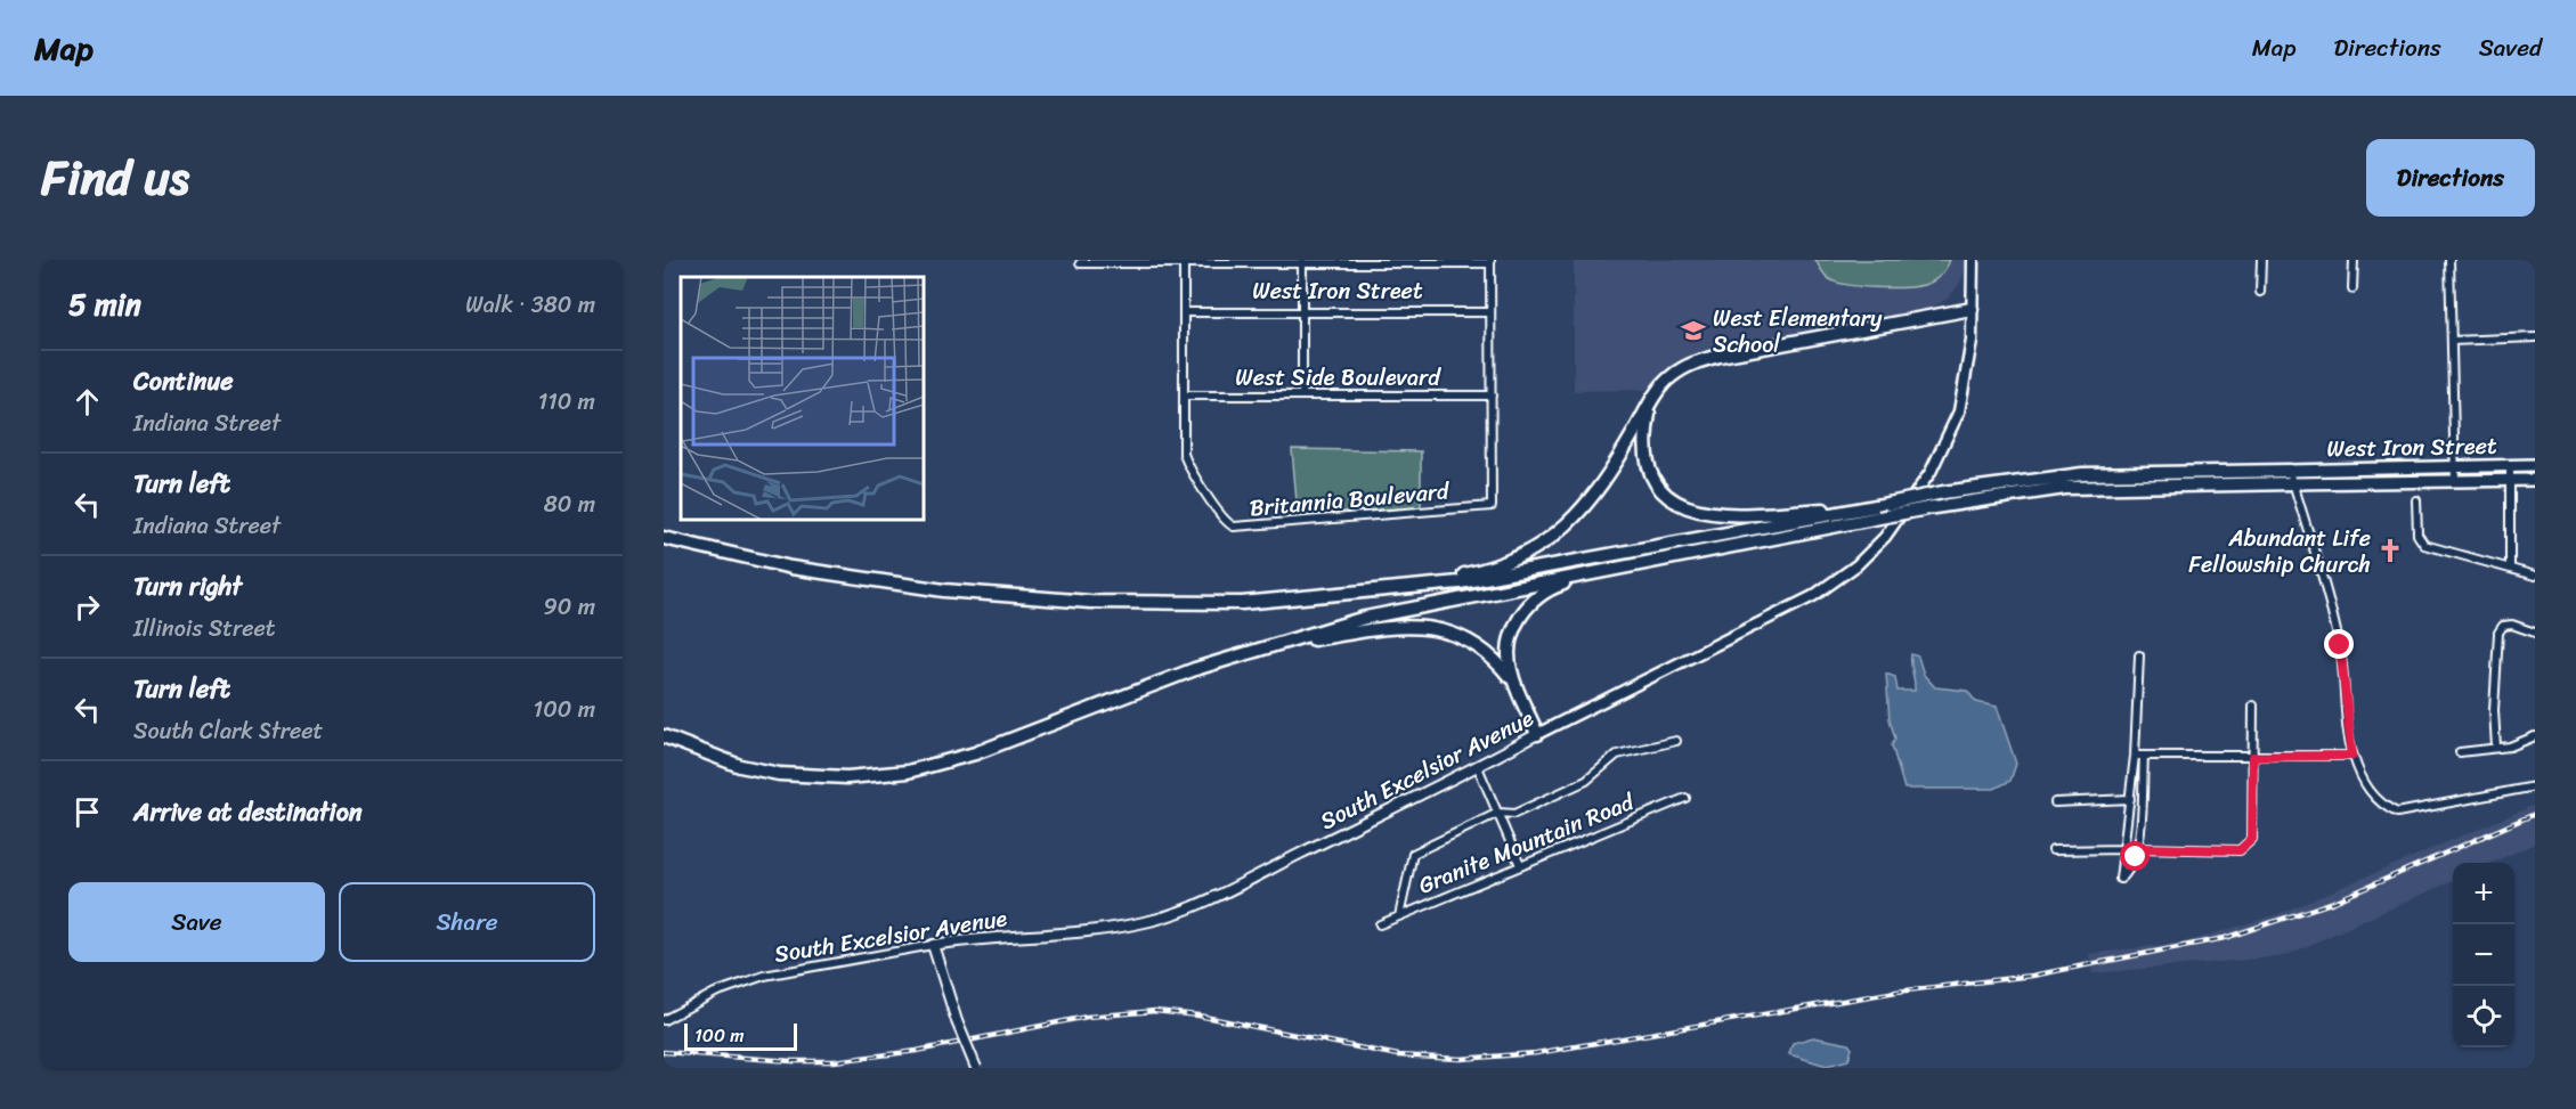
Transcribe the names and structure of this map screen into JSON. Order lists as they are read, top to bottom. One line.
{"streets":{"main road":["West Iron Street","South Excelsior Avenue"],"street":["West Side Boulevard","Britannia Boulevard","Granite Mountain Road"]},"crossings":[["West Side Boulevard","Britannia Boulevard"]],"places":{"school or university":["West Elementary School"],"church":["Abundant Life Fellowship Church"]},"scale_bar":"100 m","page":{"header":"Map","nav":["Map","Directions","Saved"],"title":"Find us","buttons":["Directions",["Save","Share"]],"heading":["5 min","Walk · 380 m"],"list":[["Continue","Indiana Street","110 m"],["Turn left","Indiana Street","80 m"],["Turn right","Illinois Street","90 m"],["Turn left","South Clark Street","100 m"],"Arrive at destination"],"map_buttons":["+","−"],"scale":"100 m"}}
